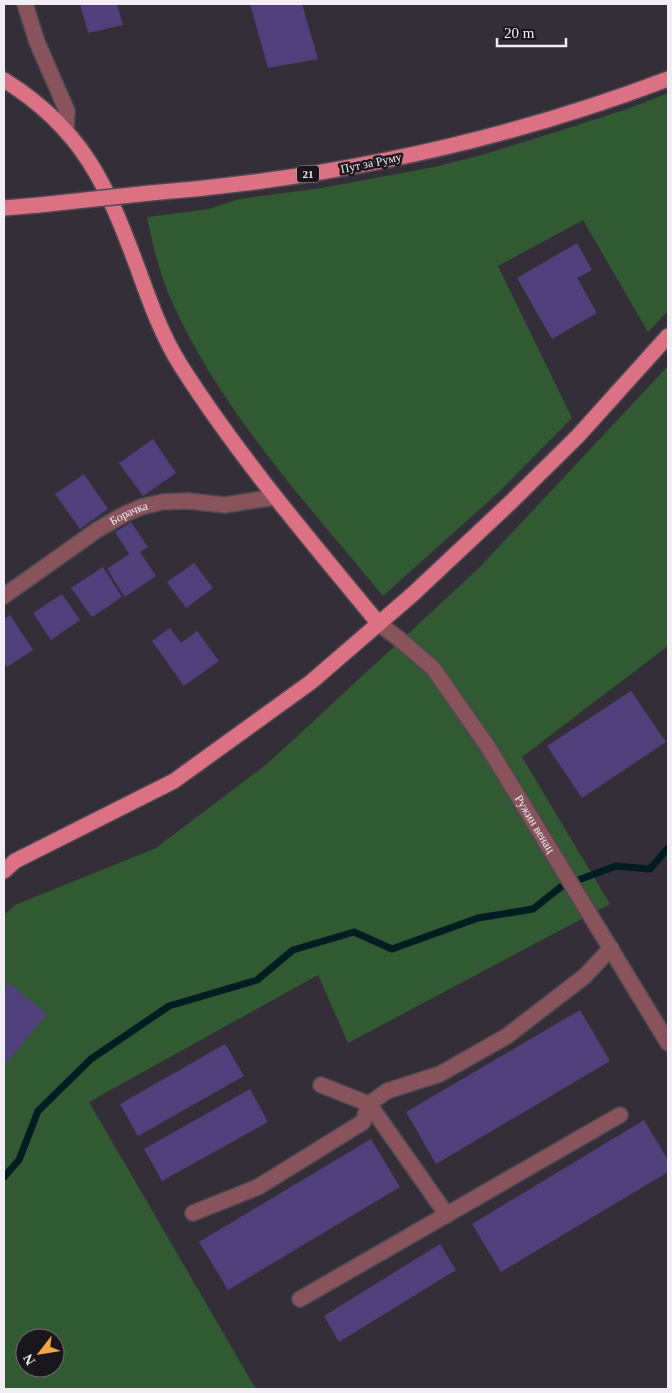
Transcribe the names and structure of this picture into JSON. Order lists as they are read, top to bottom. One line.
{"streets":{"main road":["Пут за Руму","21"],"street":["Борачка","Ружин венац"]},"scale_bar":"20 m","north":"bottom left"}
